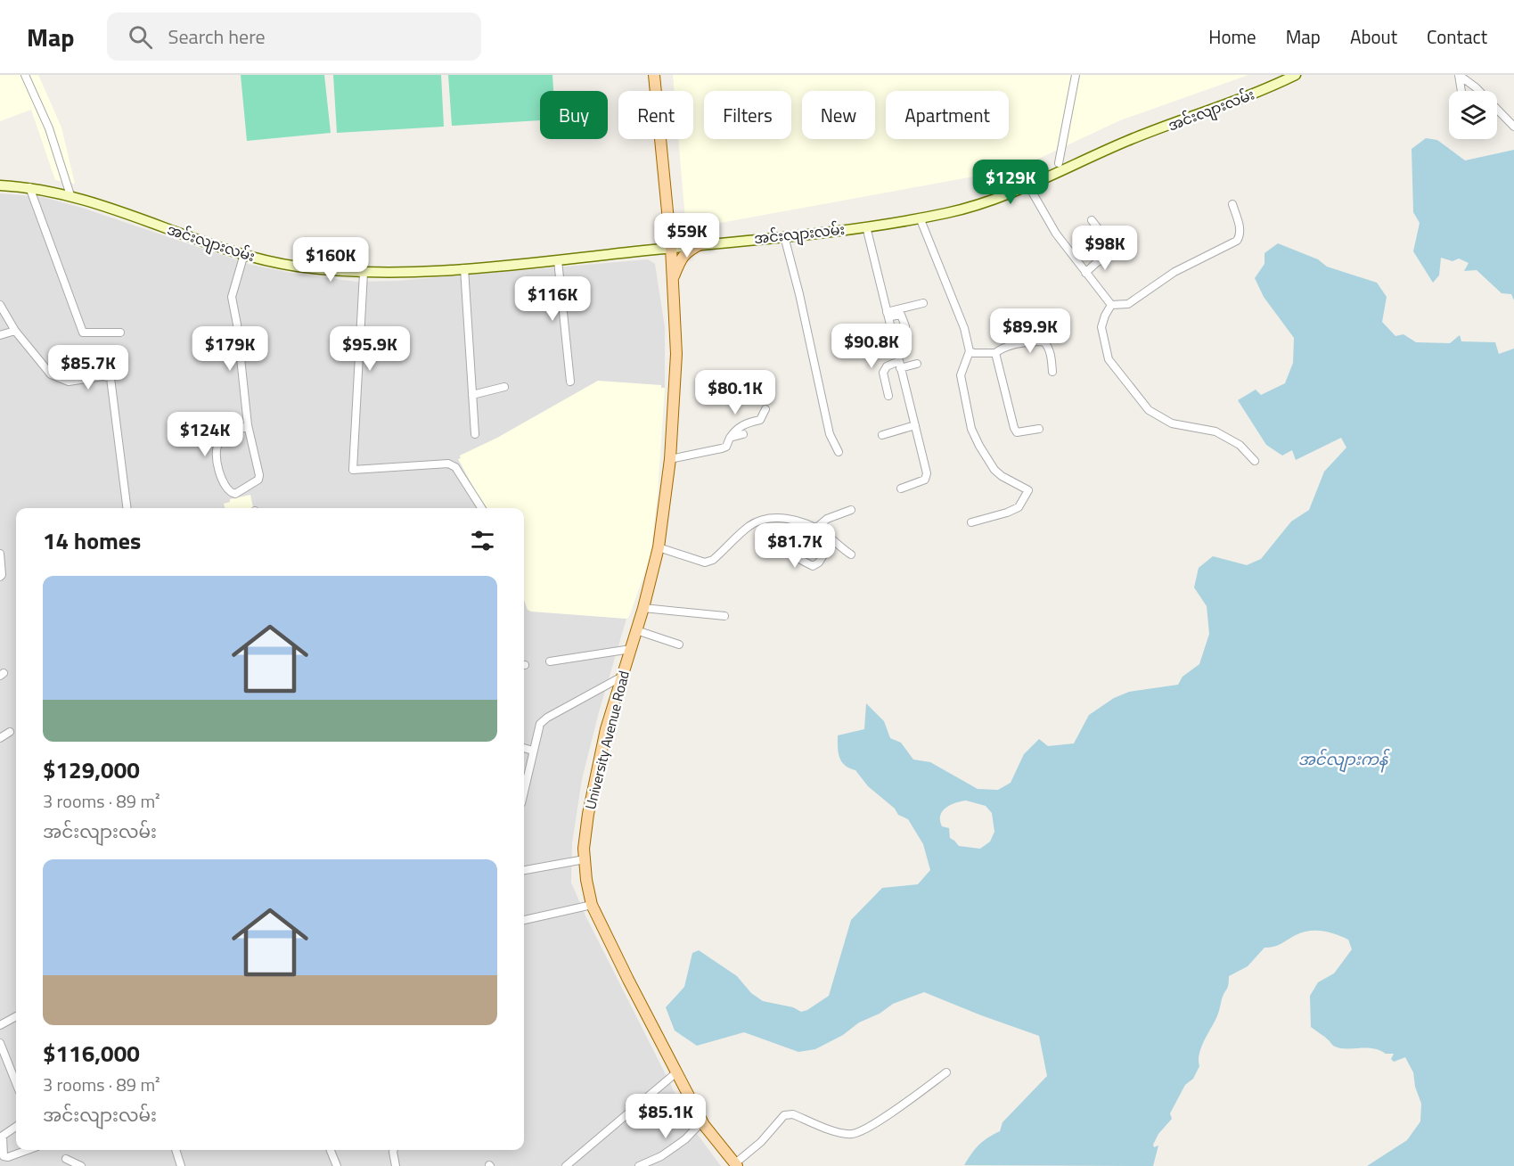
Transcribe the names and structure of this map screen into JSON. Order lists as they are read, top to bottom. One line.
{"streets":{"main road":["အင်းလျားလမ်း","University Avenue Road"]},"crossings":[["အင်းလျားလမ်း","University Avenue Road"]],"water":["အင်လျားကန်"],"page":{"header":"Map","search":"Search here","nav":["Home","Map","About","Contact"],"chip":["Buy","Rent","Filters","New","Apartment"],"price":["$129K","$59K","$98K","$160K","$116K","$89.9K","$90.8K","$179K","$95.9K","$85.7K","$80.1K","$124K","$81.7K","$85.1K"],"heading":"14 homes","list":[{"name":"$129,000","note":"3 rooms · 89 m² · အင်းလျားလမ်း"},{"name":"$116,000","note":"3 rooms · 89 m² · အင်းလျားလမ်း"}]}}
